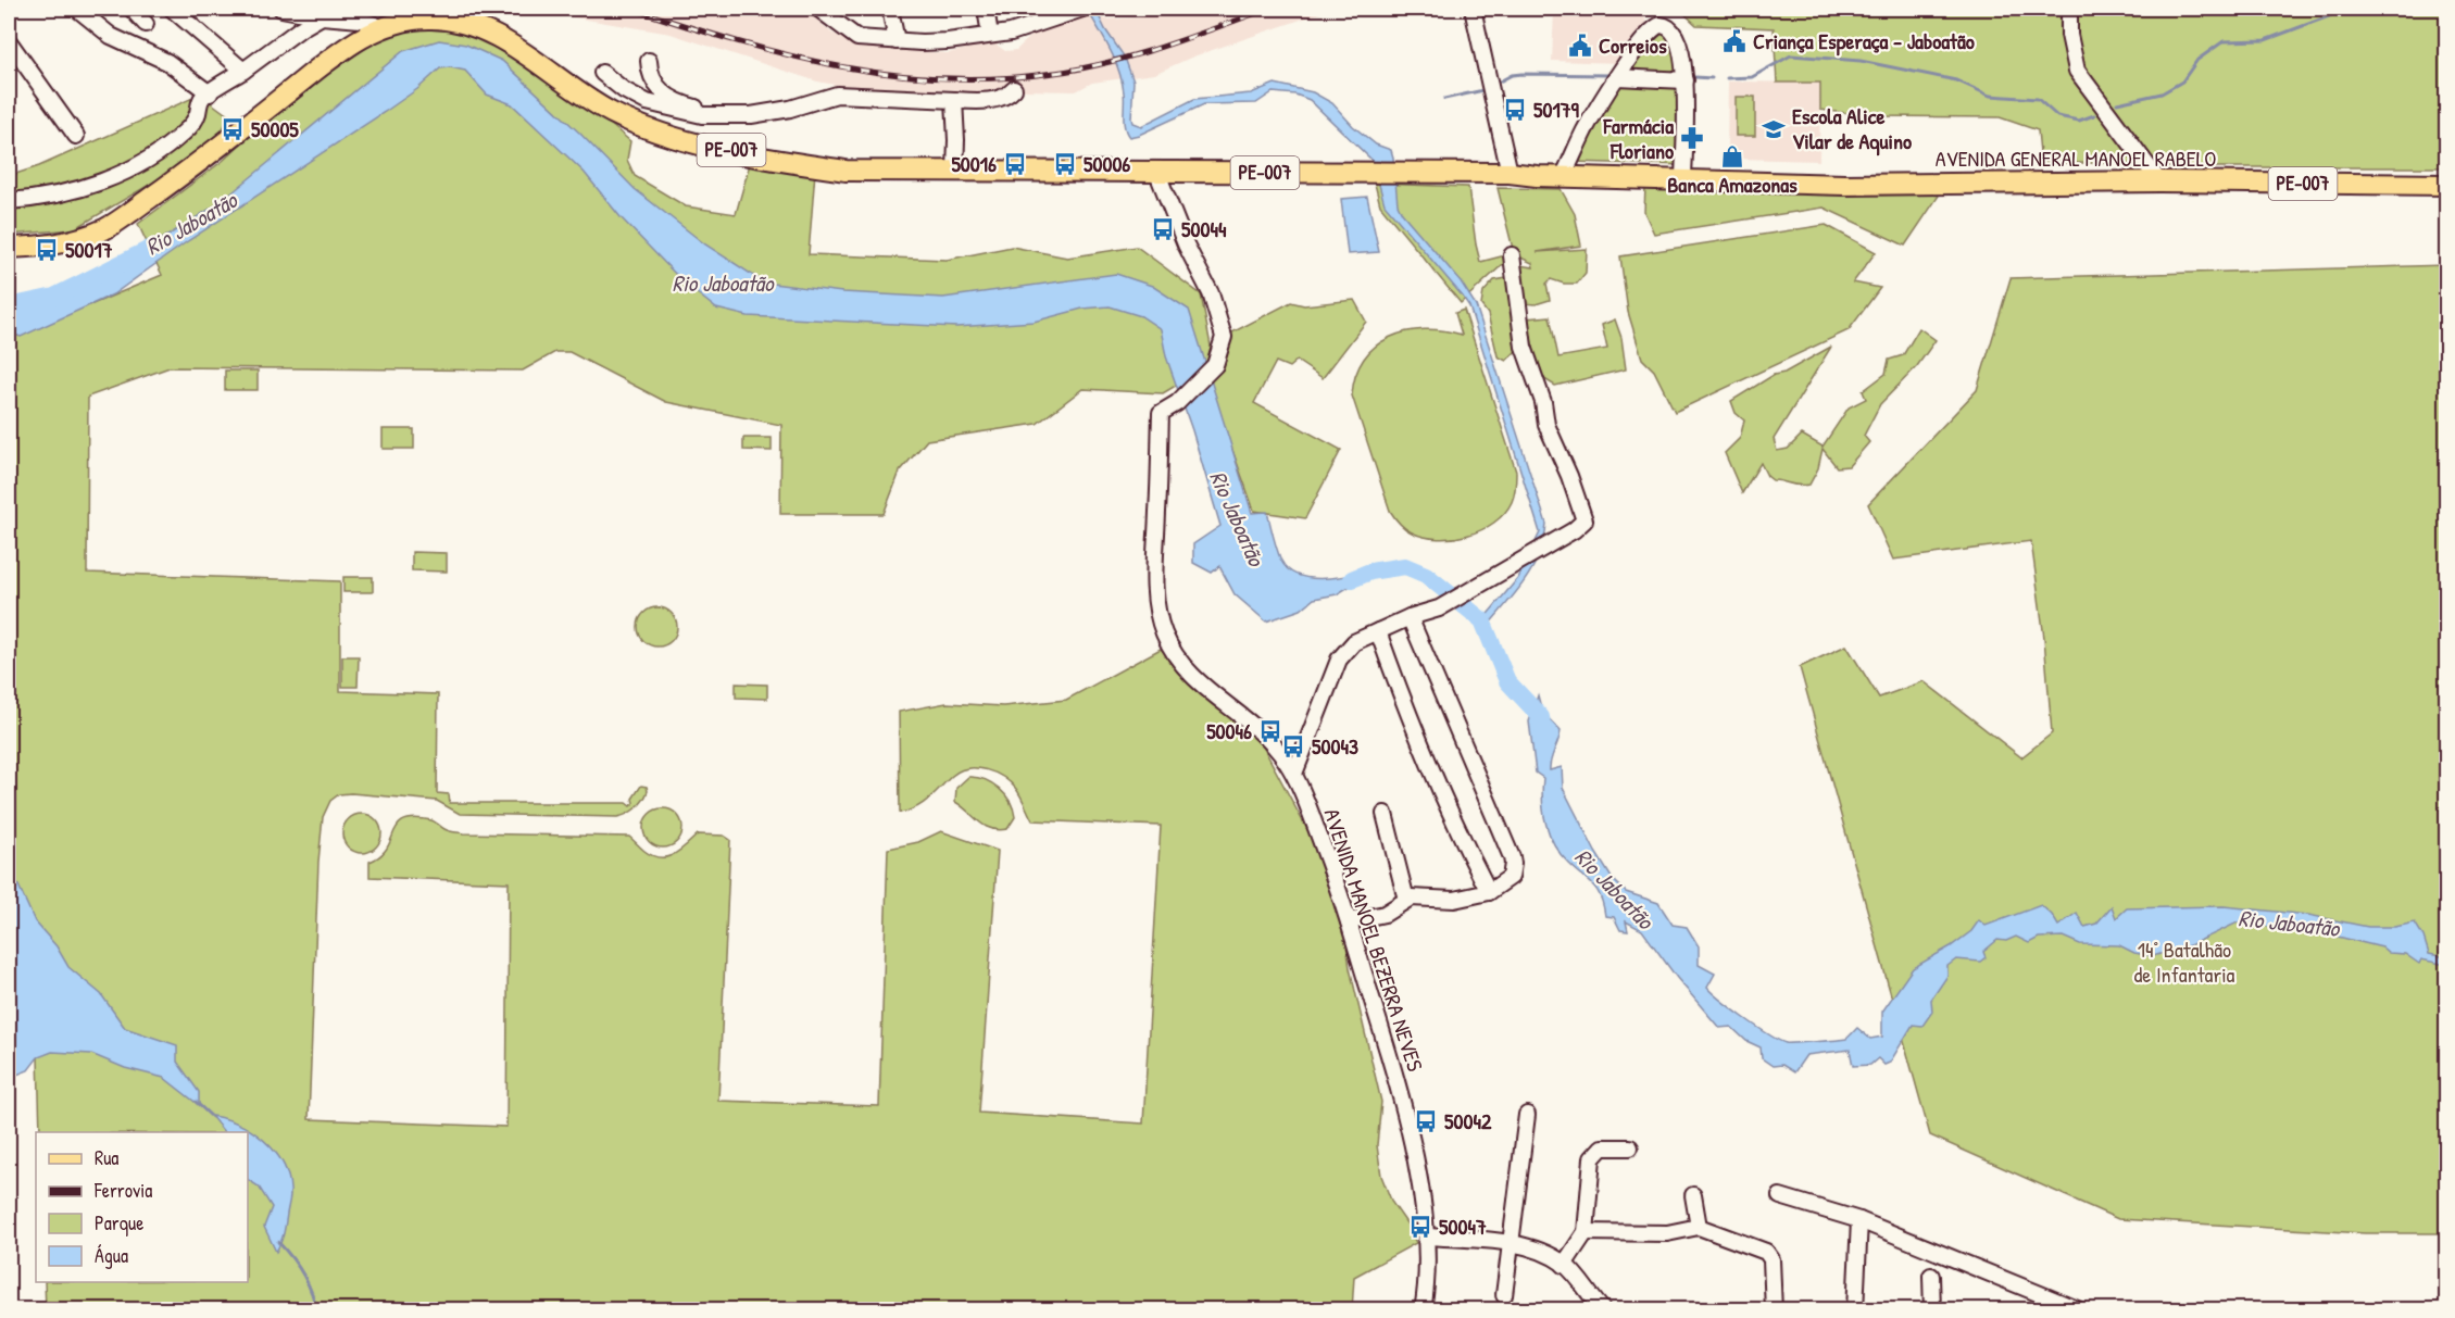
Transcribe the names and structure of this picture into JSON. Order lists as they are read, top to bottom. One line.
{"streets":{"main road":["PE-007","AVENIDA GENERAL MANOEL RABELO"],"street":["AVENIDA MANOEL BEZERRA NEVES"]},"crossings":[["AVENIDA GENERAL MANOEL RABELO","AVENIDA MANOEL BEZERRA NEVES"]],"water":["Rio Jaboatão"],"parks":["14° Batalhão de Infantaria"],"places":{"public building":["Criança Esperaça - Jaboatão","Correios"],"bus stop":["50179","50005","50016","50006","50044","50017","50046","50043","50042","50047"],"school or university":["Escola Alice Vilar de Aquino"],"pharmacy":["Farmácia Floriano"],"shop":["Banca Amazonas"]},"legend":["Rua","Ferrovia","Parque","Água"]}
